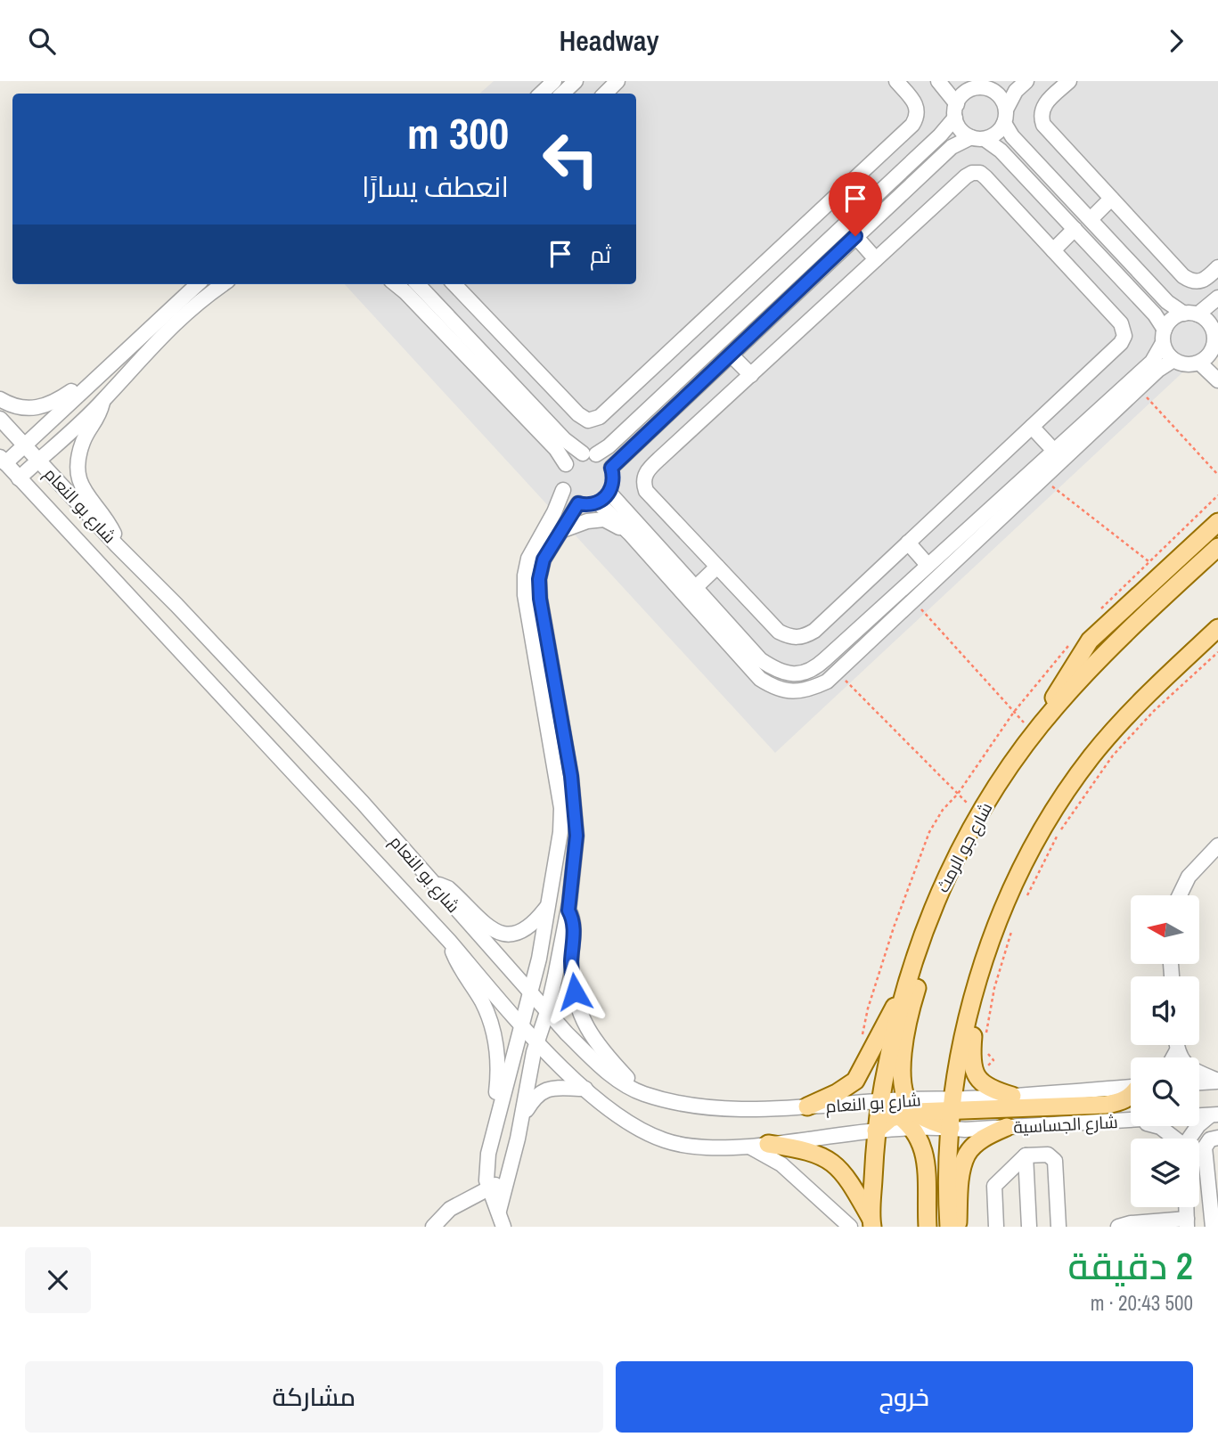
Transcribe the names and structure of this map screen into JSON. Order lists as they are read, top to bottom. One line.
{"streets":{"main road":["شارع جو الرمث"],"street":["شارع بو النعام","شارع الجساسية"]},"crossings":[["شارع بو النعام","شارع جو الرمث"]],"north":"left","page":{"header":"Headway","turn":["300 m","انعطف يسارًا"],"then":"ثم","heading":["2 دقيقة","500 m · 20:43"],"buttons":["خروج","مشاركة"]}}
